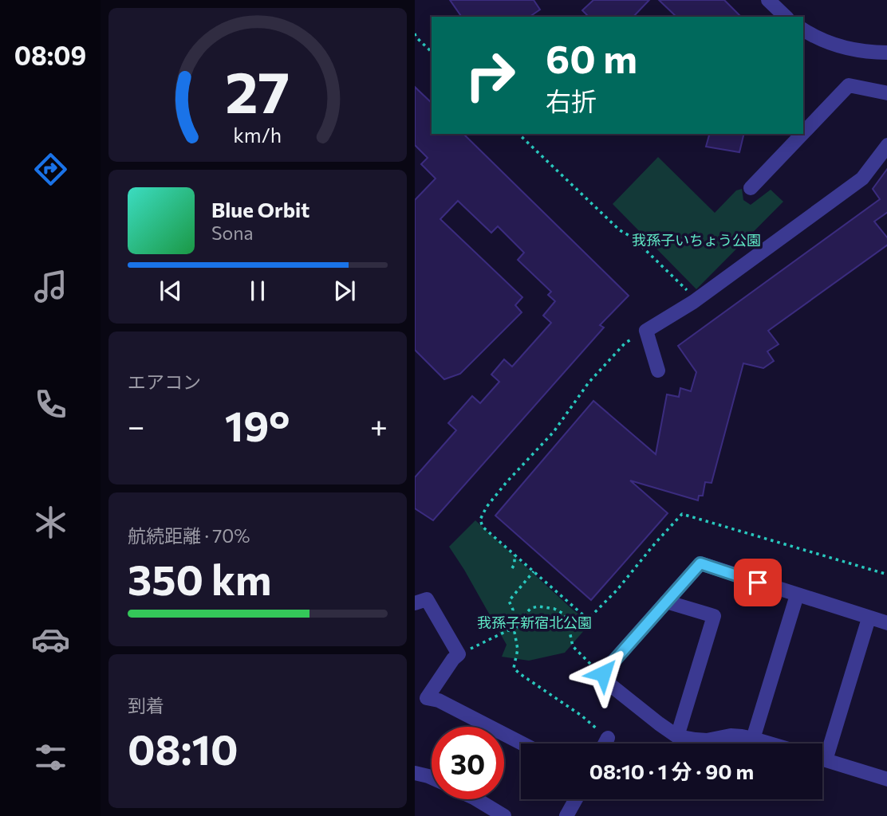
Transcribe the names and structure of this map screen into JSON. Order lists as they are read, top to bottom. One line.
{"parks":["我孫子いちょう公園","我孫子新宿北公園"],"page":{"tabs":"08:09","turn":["60 m","右折"],"song":["Blue Orbit","Sona"],"tile":["エアコン",["航続距離 · 70%","350 km"],["到着","08:10"]],"heat":["−","19°","+"],"limit":"30","trip":"08:10 · 1 分 · 90 m","gauge":["27","km/h"]}}
